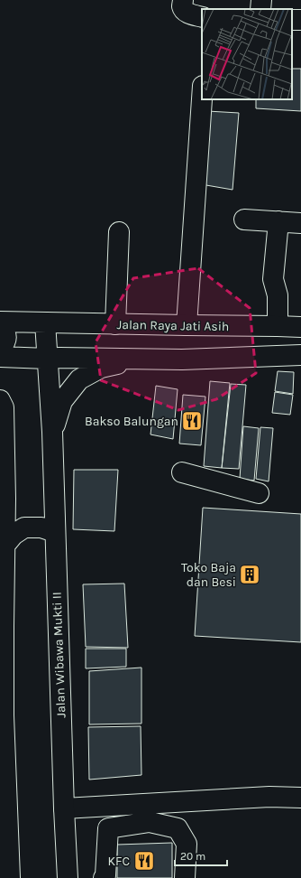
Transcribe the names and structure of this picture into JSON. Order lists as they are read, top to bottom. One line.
{"streets":{"main road":["Jalan Raya Jati Asih","Jalan Wibawa Mukti II"]},"places":{"restaurant":["Bakso Balungan","KFC"],"building":["Toko Baja dan Besi"]},"scale_bar":"20 m"}
